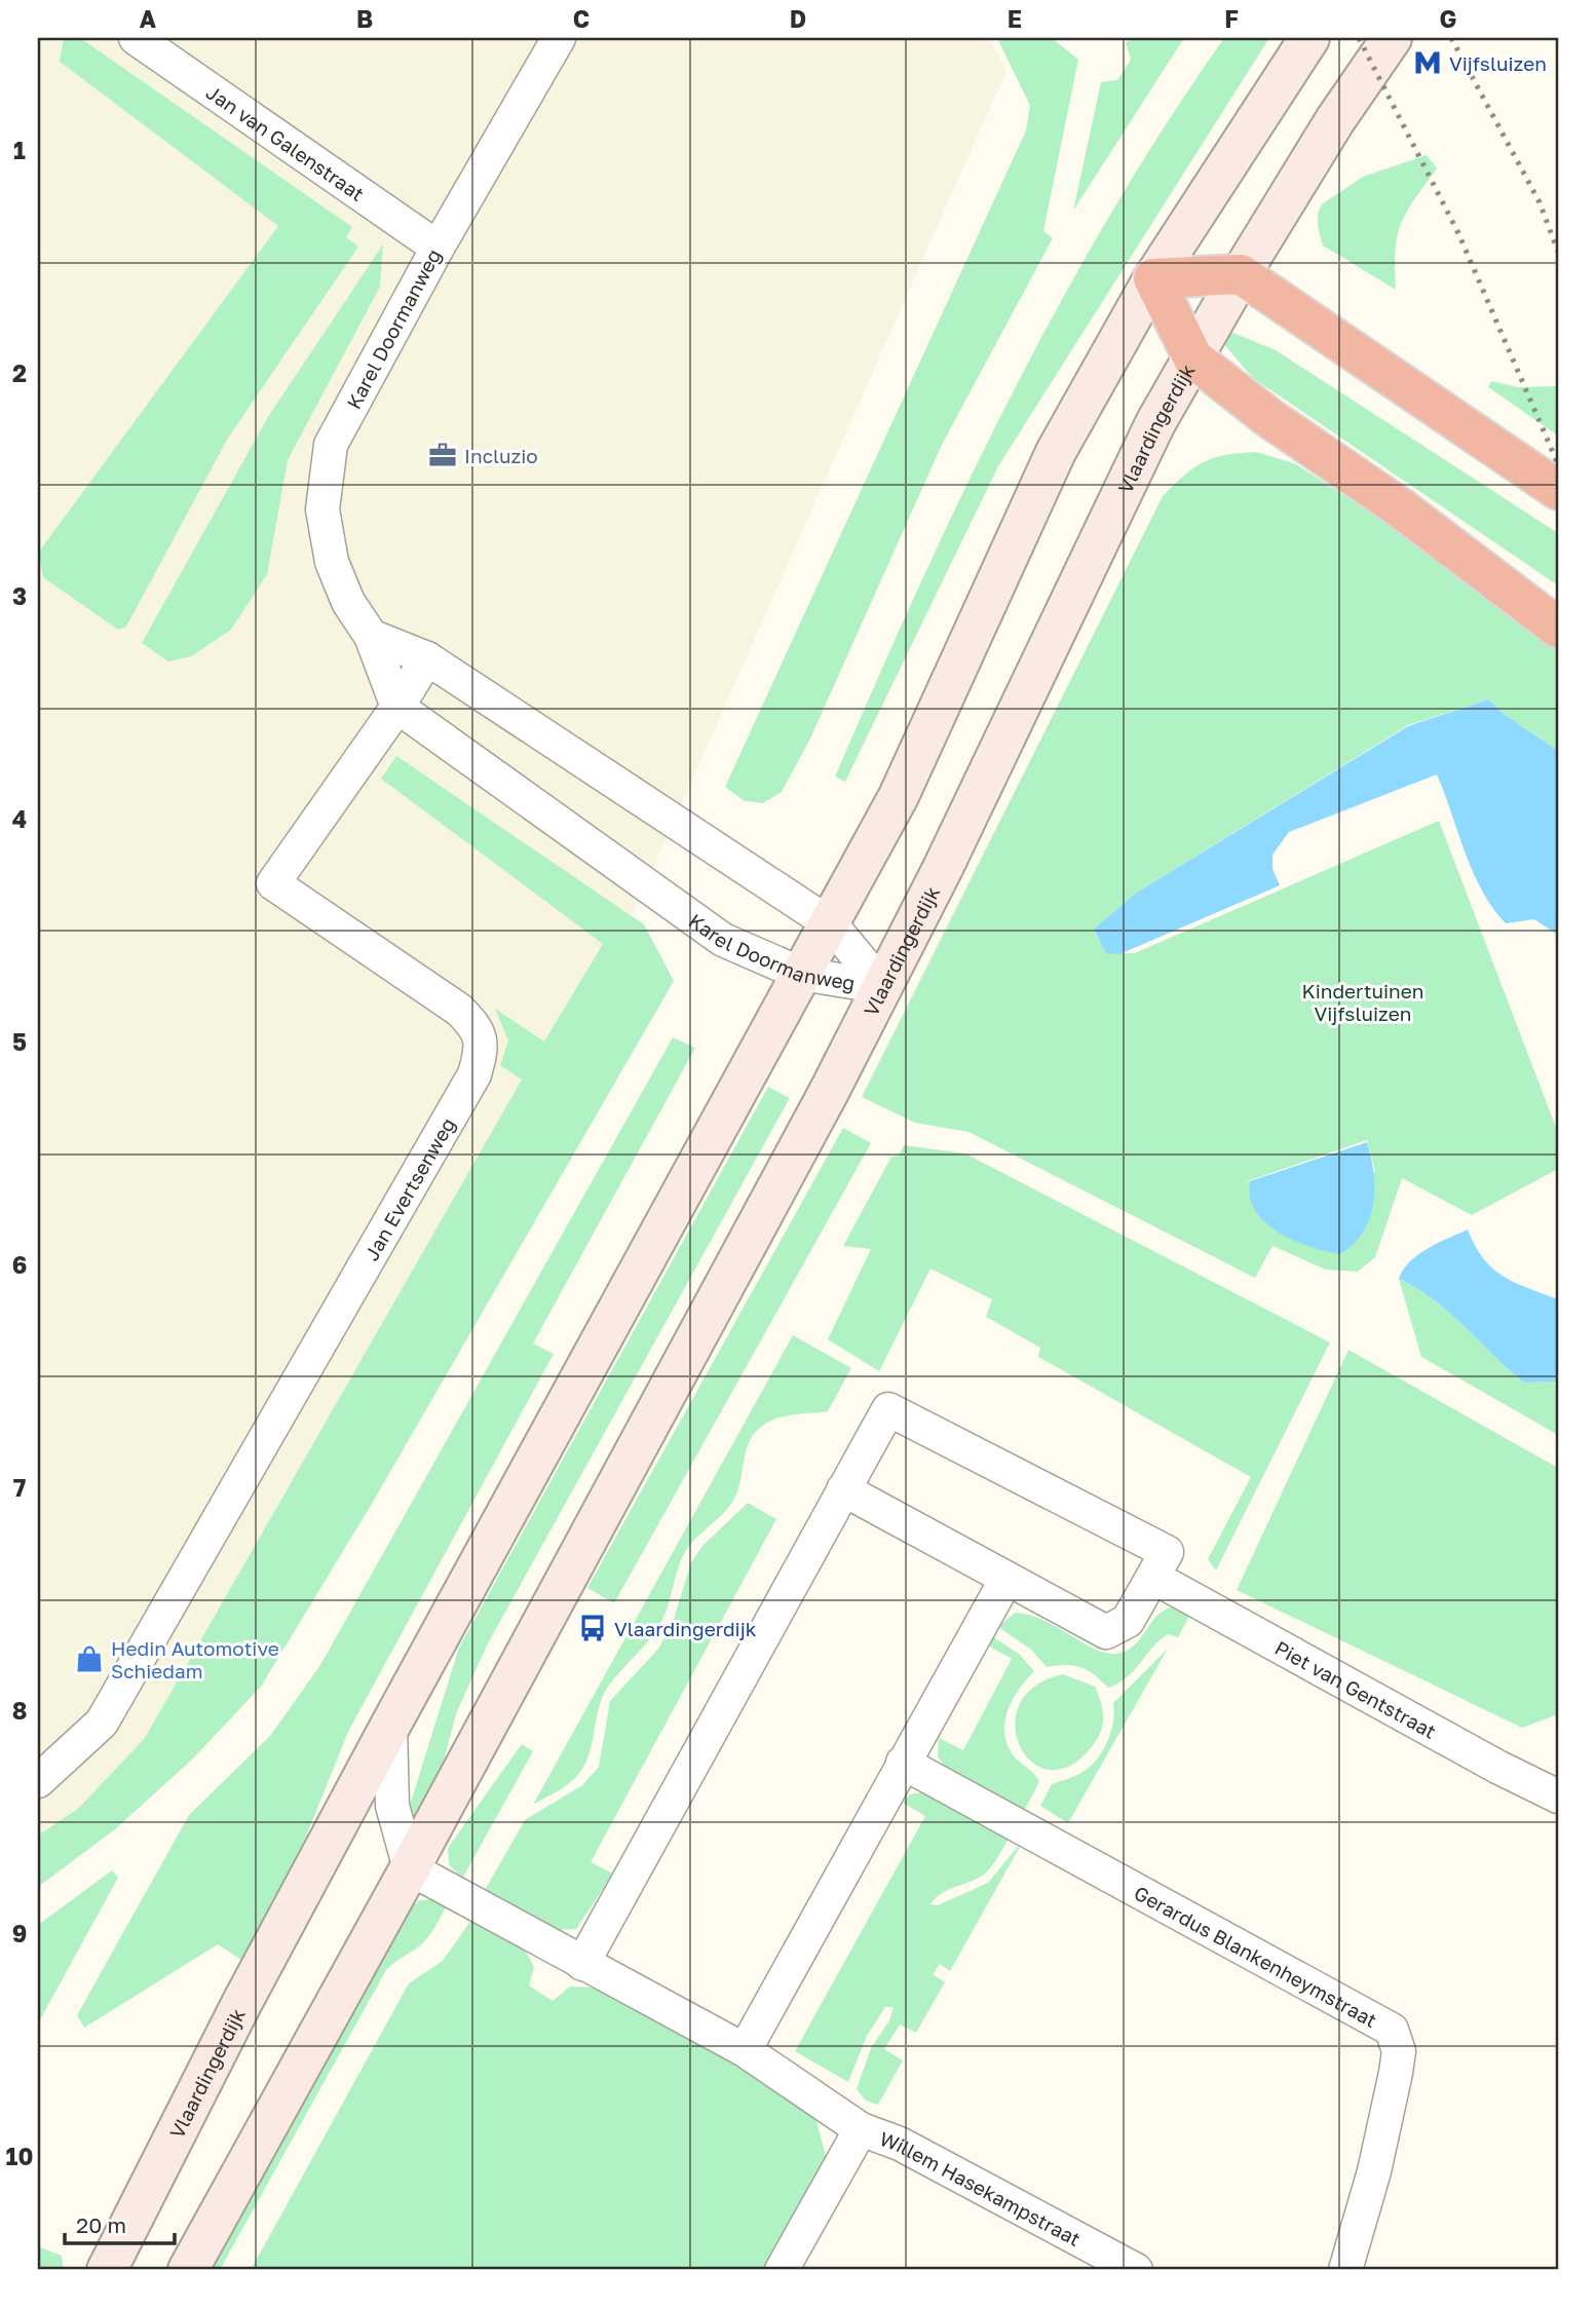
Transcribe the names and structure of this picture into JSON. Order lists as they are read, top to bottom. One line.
{"streets":{"main road":["Vlaardingerdijk"],"street":["Jan van Galenstraat","Karel Doormanweg","Jan Evertsenweg","Piet van Gentstraat","Gerardus Blankenheymstraat","Willem Hasekampstraat"]},"crossings":[["Jan van Galenstraat","Karel Doormanweg"],["Karel Doormanweg","Vlaardingerdijk"],["Karel Doormanweg","Jan Evertsenweg"]],"parks":["Kindertuinen Vijfsluizen"],"places":{"metro station":["Vijfsluizen"],"office":["Incluzio"],"bus stop":["Vlaardingerdijk"],"shop":["Hedin Automotive Schiedam"]},"scale_bar":"20 m","grid":{"columns":["A","B","C","D","E","F","G"],"rows":["1","2","3","4","5","6","7","8","9","10"]}}
